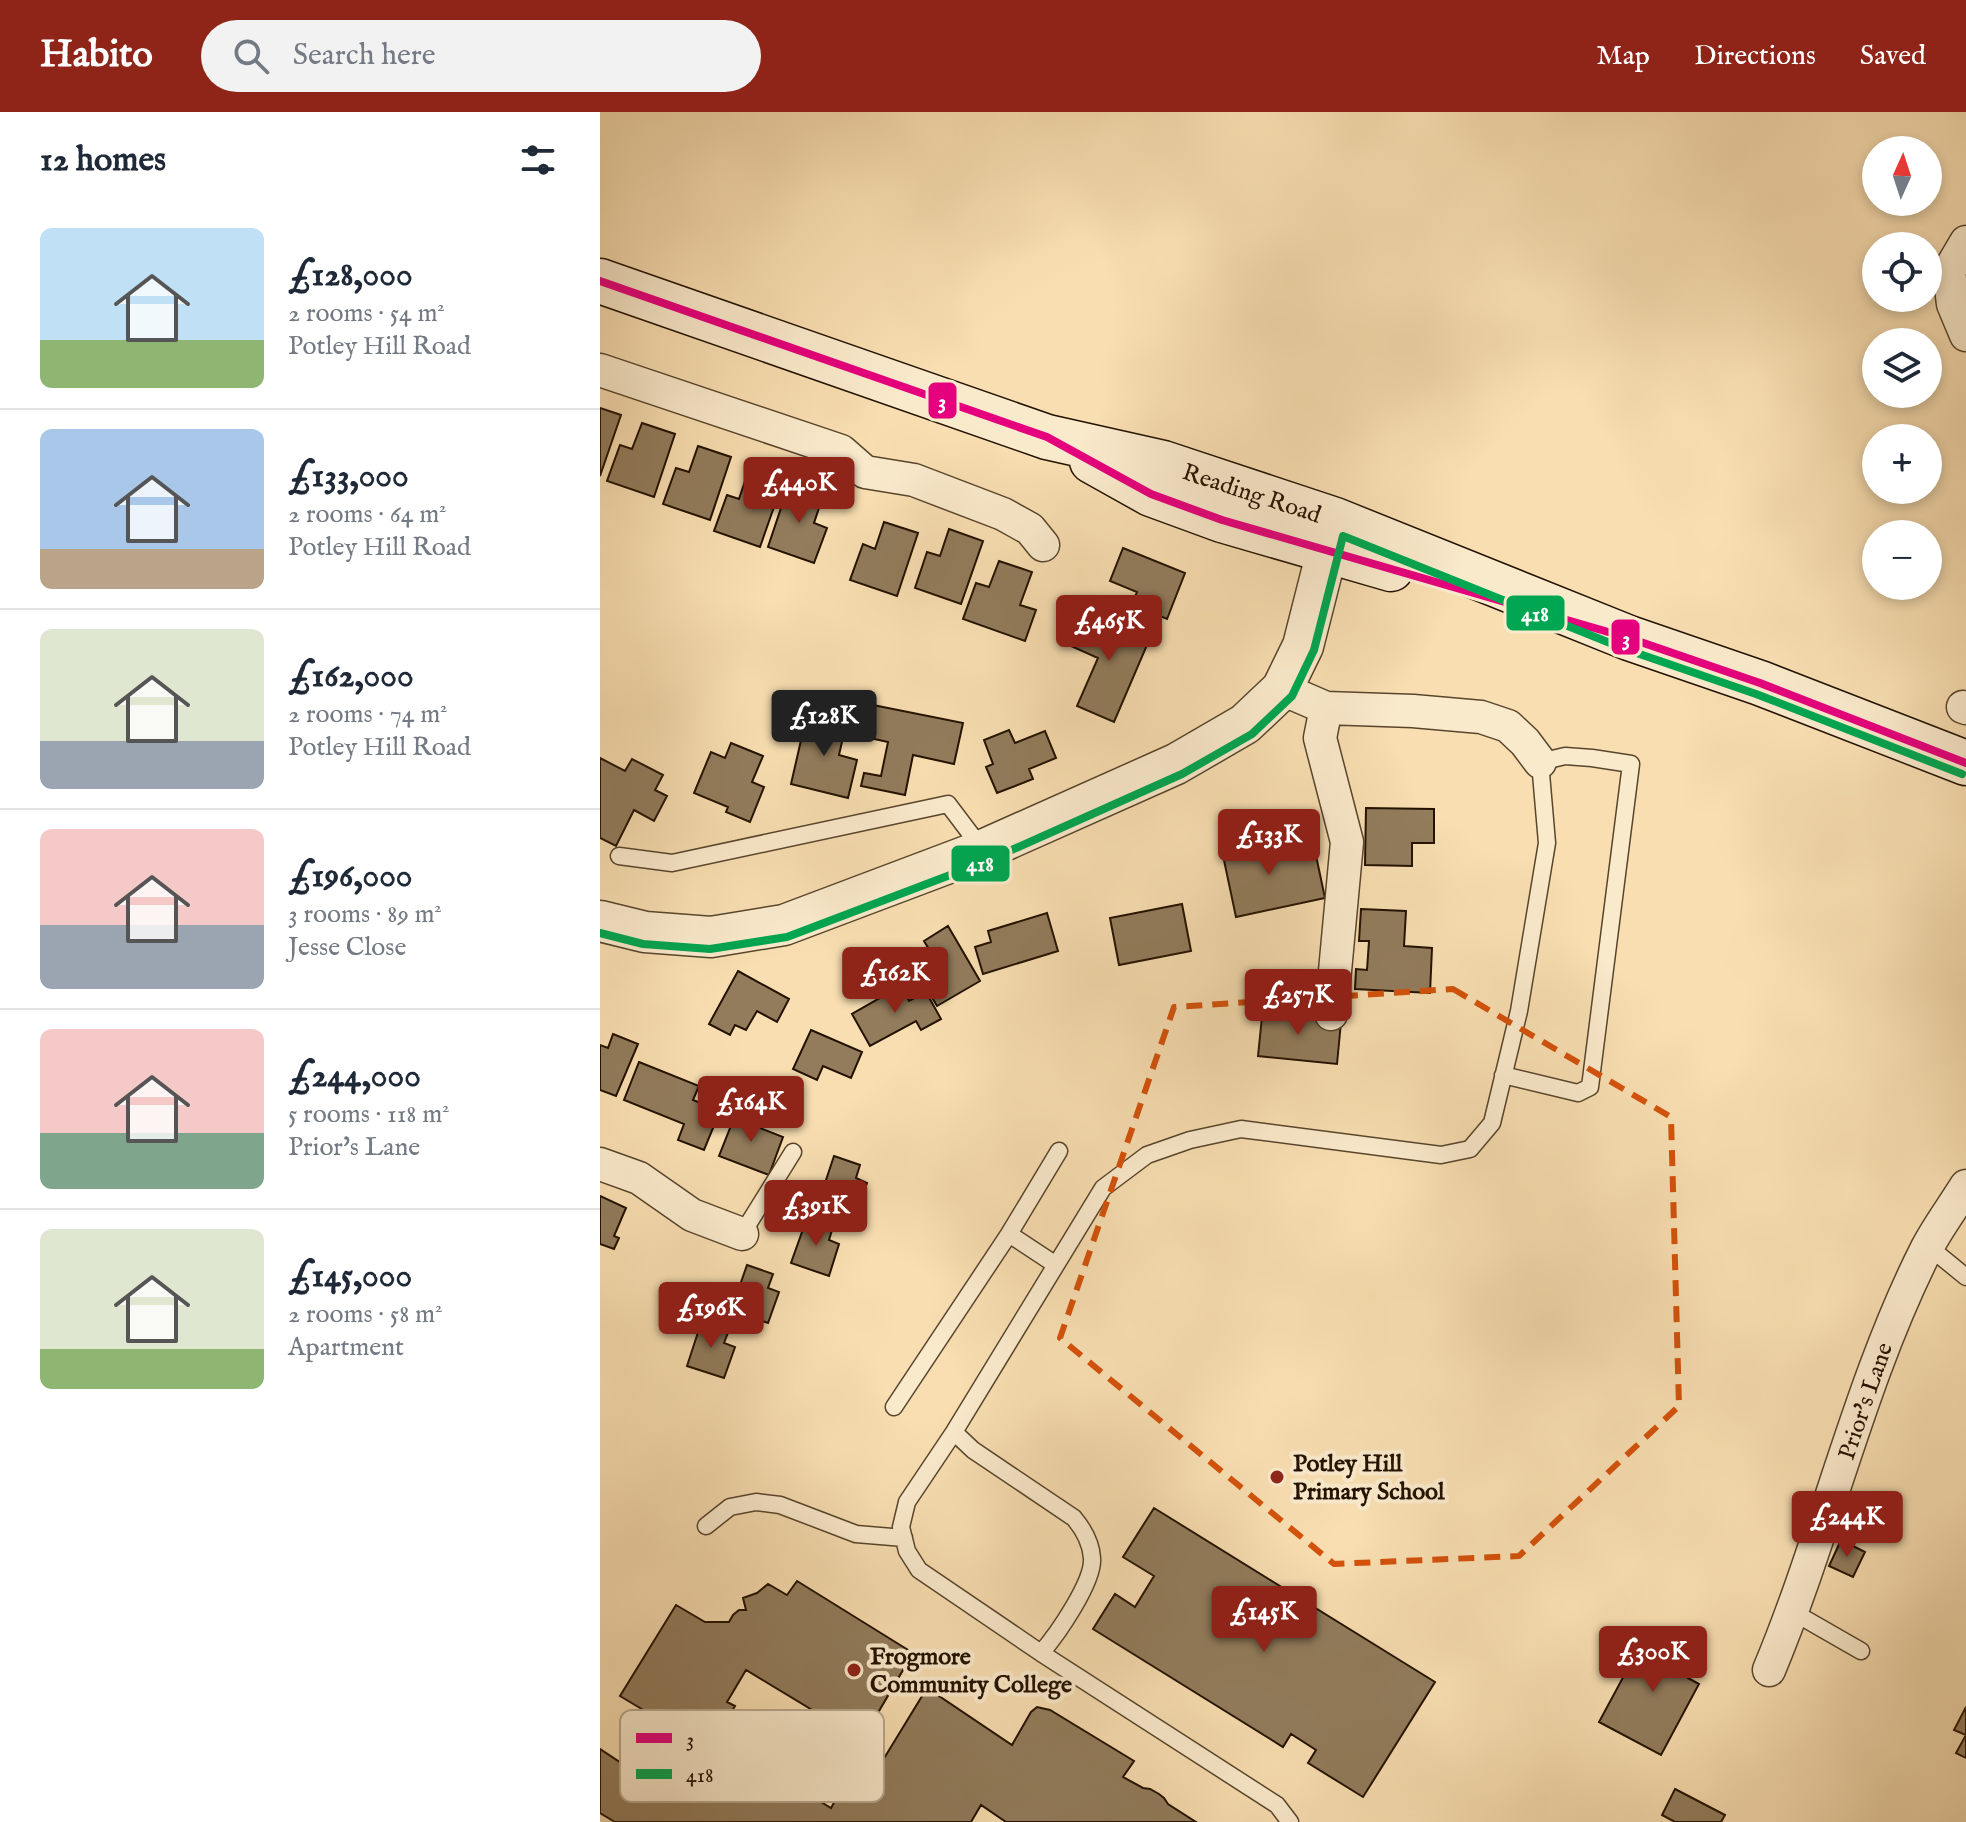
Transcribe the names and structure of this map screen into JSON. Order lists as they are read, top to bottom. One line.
{"streets":{"main road":["Reading Road"],"street":["Prior's Lane"]},"places":["Potley Hill Primary School","Frogmore Community College"],"lines":["transit line 3","transit line 418"],"legend":["3","418"],"north":"top","page":{"header":"Habito","search":"Search here","nav":["Map","Directions","Saved"],"heading":"12 homes","map_buttons":["+","−"],"list":[{"name":"£128,000","note":"2 rooms · 54 m² · Potley Hill Road"},{"name":"£133,000","note":"2 rooms · 64 m² · Potley Hill Road"},{"name":"£162,000","note":"2 rooms · 74 m² · Potley Hill Road"},{"name":"£196,000","note":"3 rooms · 89 m² · Jesse Close"},{"name":"£244,000","note":"5 rooms · 118 m² · Prior's Lane"},{"name":"£145,000","note":"2 rooms · 58 m² · Apartment"}],"price":["£440K","£465K","£128K","£133K","£162K","£257K","£164K","£391K","£196K","£244K","£145K","£300K"]}}
